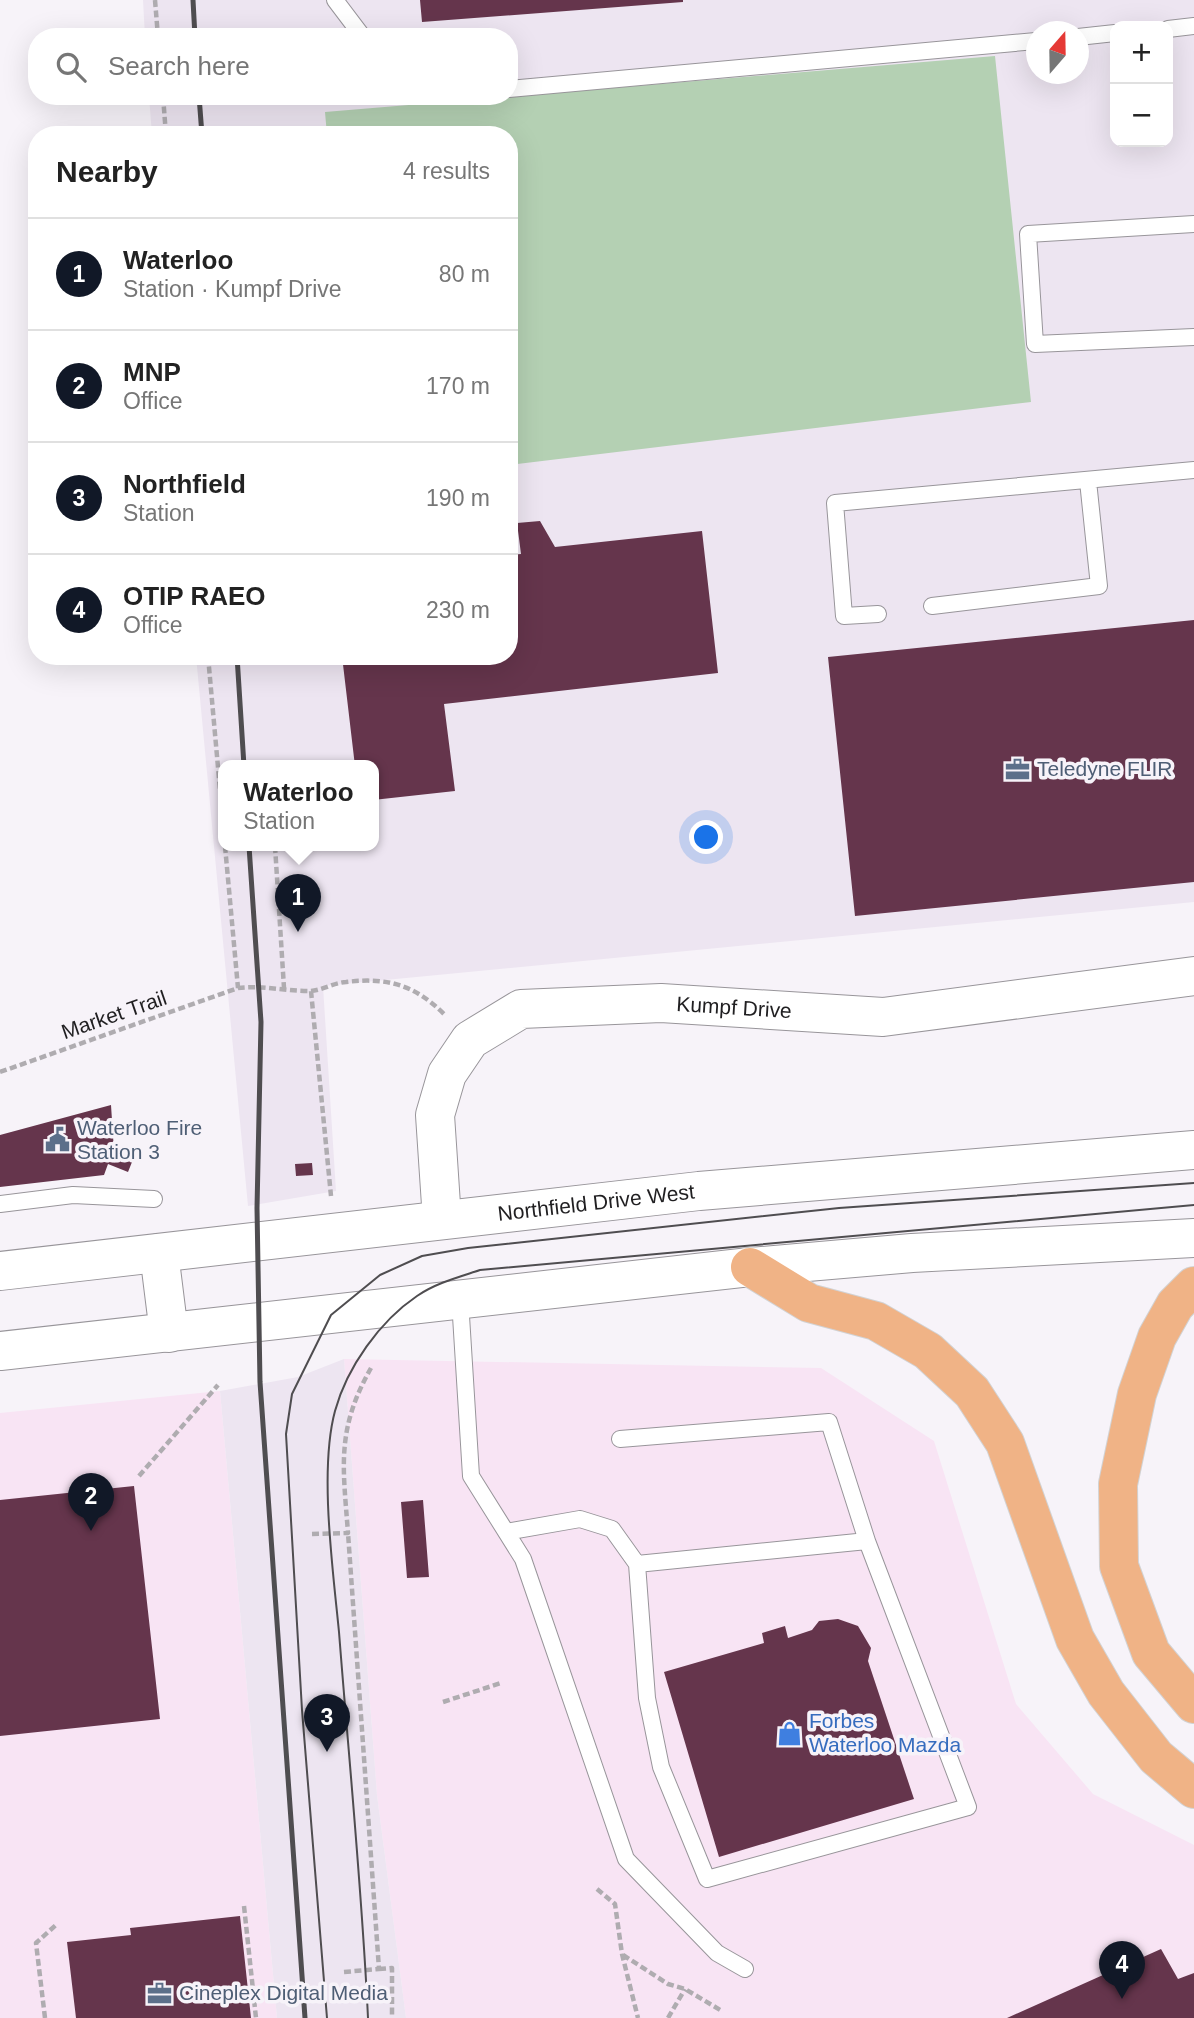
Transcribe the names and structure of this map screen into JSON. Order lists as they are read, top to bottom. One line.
{"streets":{"main road":["Kumpf Drive","Northfield Drive West"],"path":["Market Trail"]},"crossings":[["Kumpf Drive","Northfield Drive West"]],"places":{"office":["Teledyne FLIR","Cineplex Digital Media"],"public building":["Waterloo Fire Station 3"],"shop":["Forbes Waterloo Mazda"]},"north":"top","page":{"map_buttons":["+","−"],"search":"Search here","heading":["Nearby","4 results"],"list":[{"mark":"1","name":"Waterloo","note":"Station · Kumpf Drive","value":"80 m"},{"mark":"2","name":"MNP","note":"Office","value":"170 m"},{"mark":"3","name":"Northfield","note":"Station","value":"190 m"},{"mark":"4","name":"OTIP RAEO","note":"Office","value":"230 m"}],"popup":["Waterloo","Station"],"pins":["1","2","3","4"]}}
